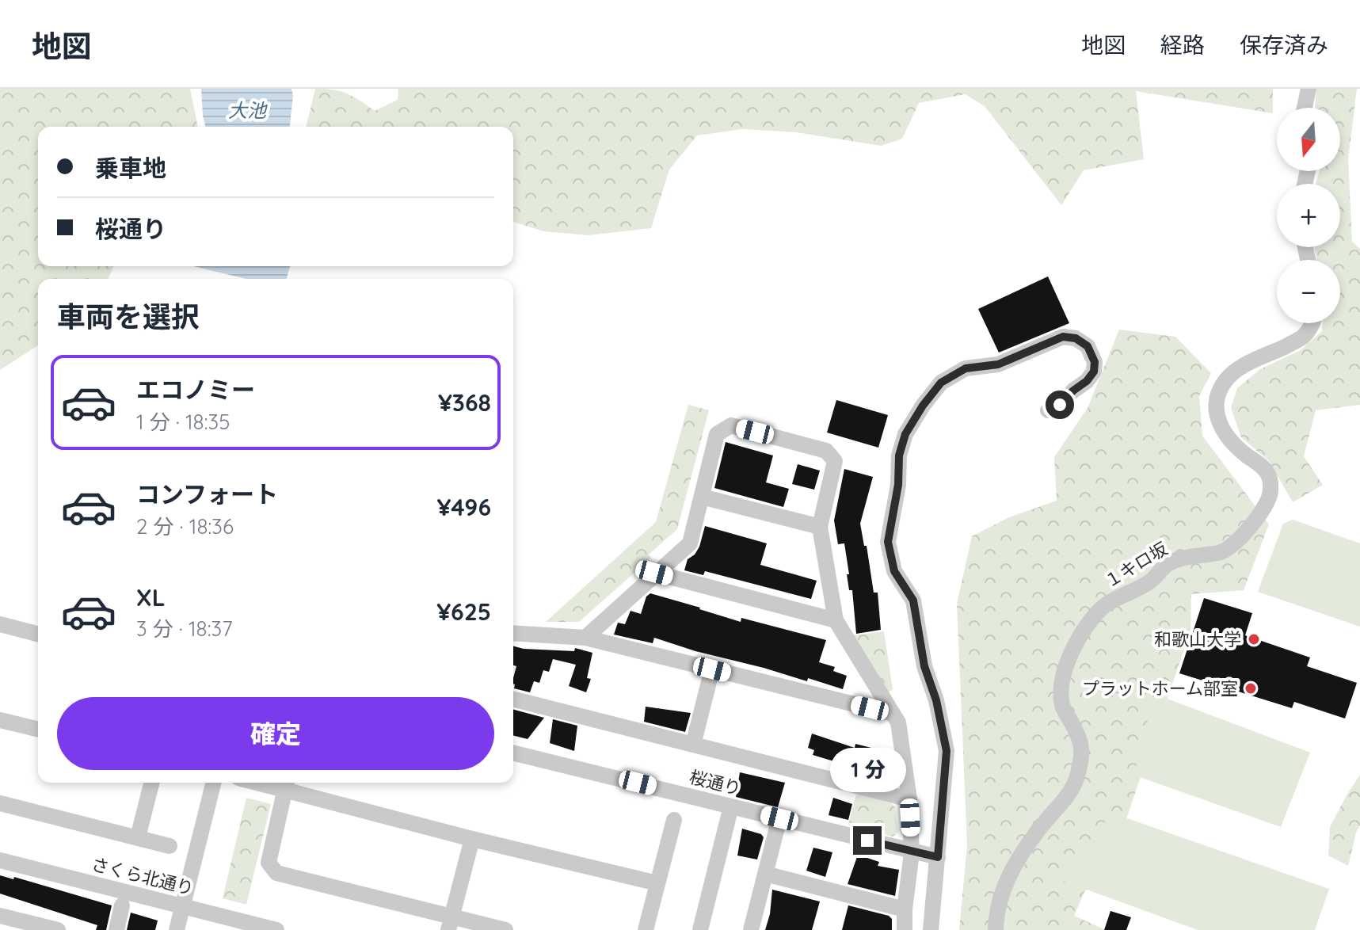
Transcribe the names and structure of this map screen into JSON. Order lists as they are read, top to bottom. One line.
{"streets":{"street":["１キロ坂","桜通り","さくら北通り"]},"water":["大池"],"places":["和歌山大学","プラットホーム部室"],"north":"bottom","page":{"header":"地図","nav":["地図","経路","保存済み"],"map_buttons":["+","−"],"banner":["乗車地","桜通り"],"heading":"車両を選択","list":[{"name":"エコノミー","note":"1 分 · 18:35","value":"¥368"},{"name":"コンフォート","note":"2 分 · 18:36","value":"¥496"},{"name":"XL","note":"3 分 · 18:37","value":"¥625"}],"buttons":"確定","bubble":"1 分"}}
